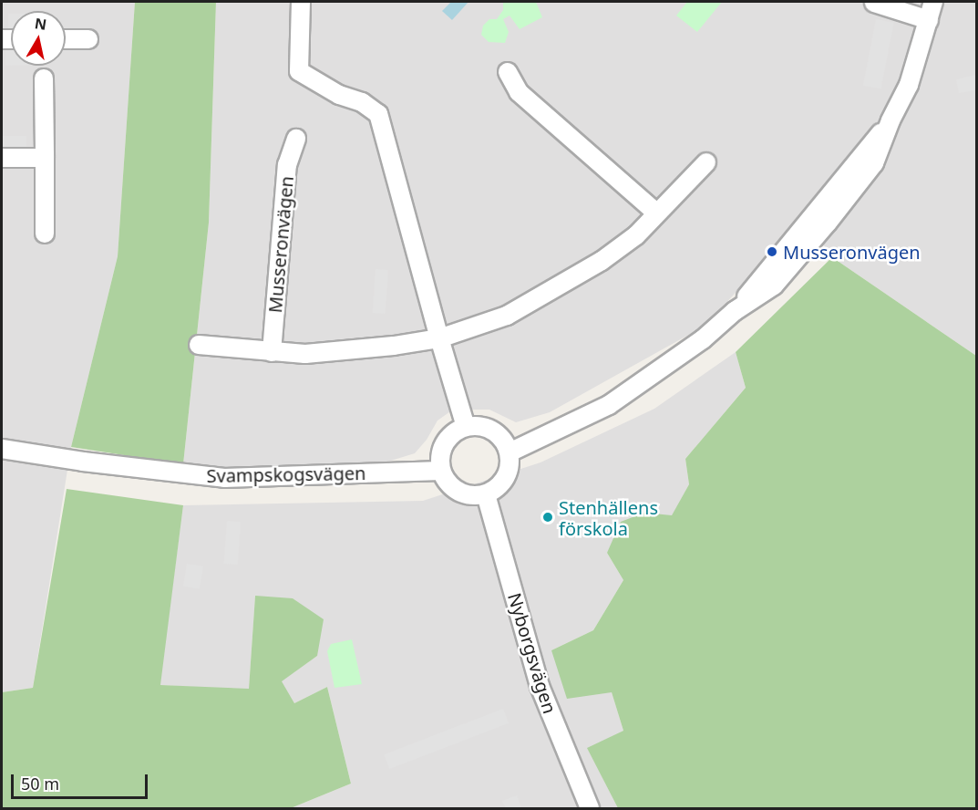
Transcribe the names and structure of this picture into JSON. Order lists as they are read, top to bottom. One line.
{"streets":{"street":["Musseronvägen","Svampskogsvägen","Nyborgsvägen"]},"crossings":[["Svampskogsvägen","Nyborgsvägen"]],"places":["Musseronvägen","Stenhällens förskola"],"scale_bar":"50 m","north":"top"}
